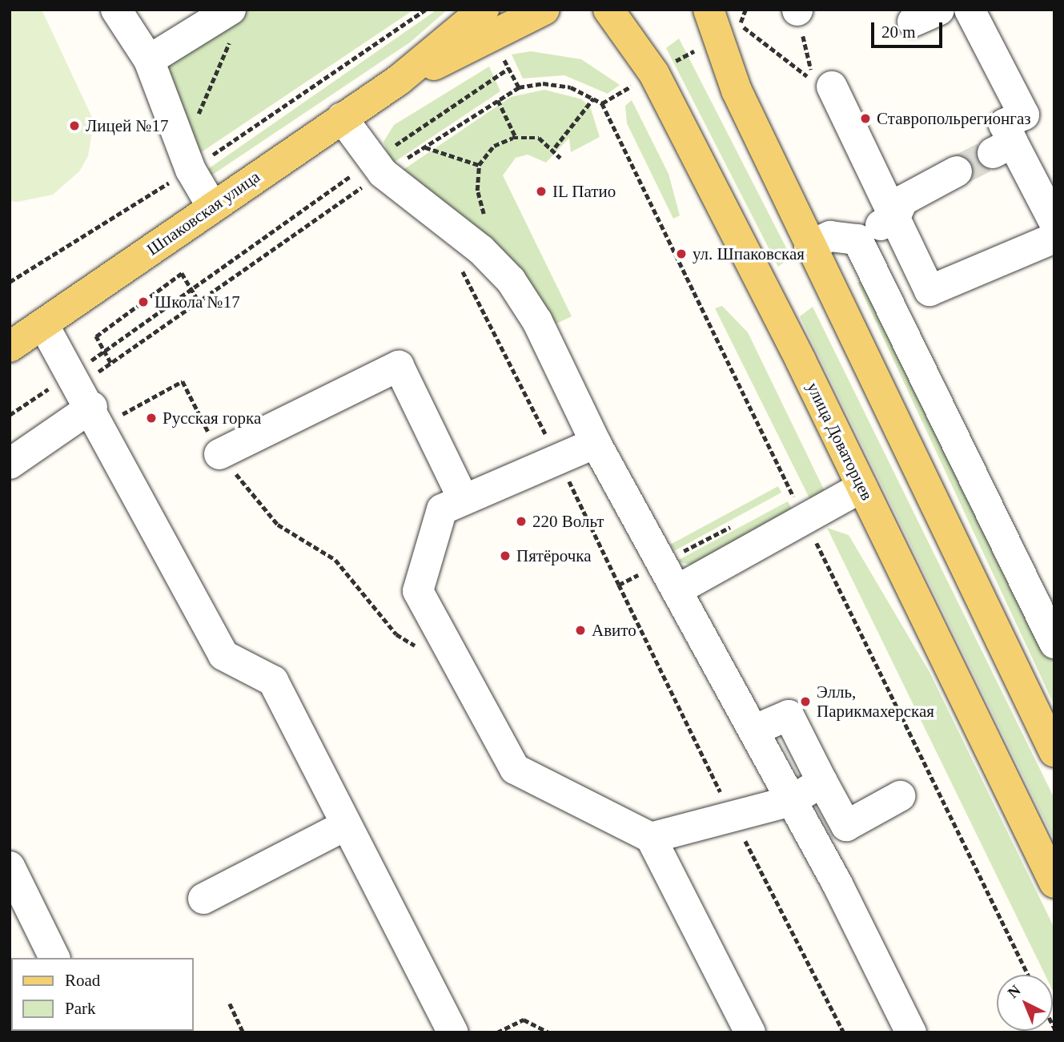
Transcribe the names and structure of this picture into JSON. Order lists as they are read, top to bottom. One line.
{"streets":{"main road":["Шпаковская улица","улица Доваторцев"]},"places":["Ставропольрегионгаз","Лицей №17","IL Патио","ул. Шпаковская","Школа №17","Русская горка","220 Вольт","Пятёрочка","Авито","Элль, Парикмахерская"],"legend":["Road","Park"],"scale_bar":"20 m","north":"top left"}
